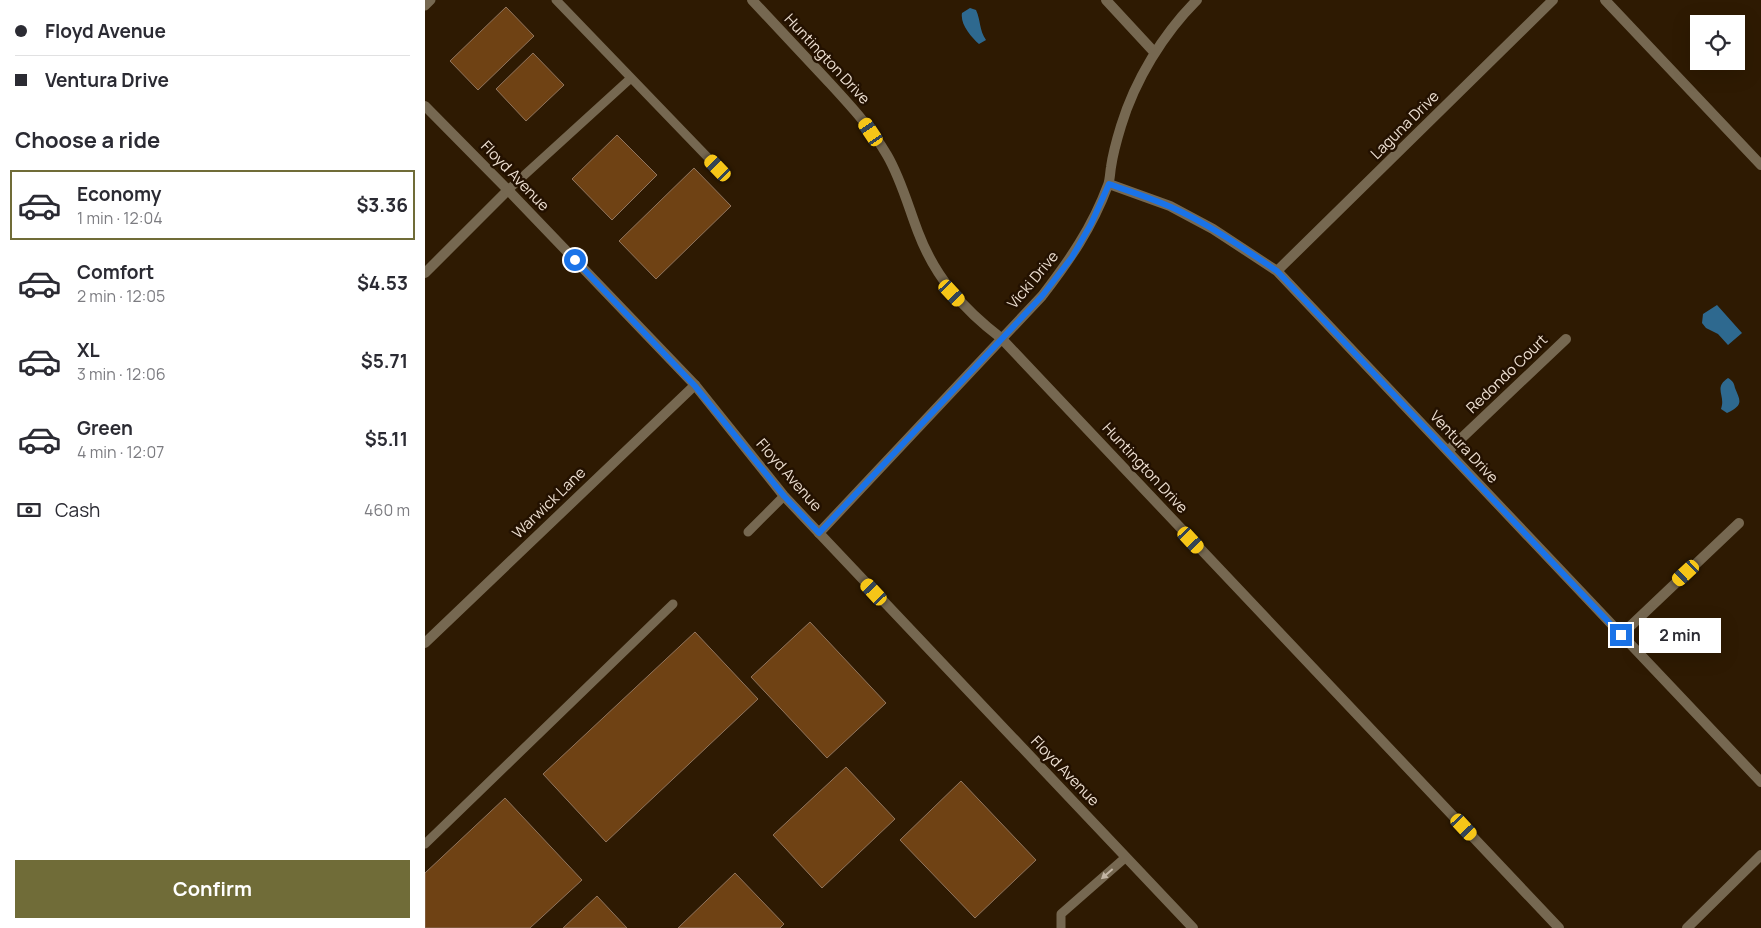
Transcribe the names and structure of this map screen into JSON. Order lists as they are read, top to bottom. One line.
{"streets":{"street":["Huntington Drive","Laguna Drive","Floyd Avenue","Vicki Drive","Redondo Court","Ventura Drive","Warwick Lane"]},"crossings":[["Huntington Drive","Vicki Drive"],["Laguna Drive","Ventura Drive"],["Floyd Avenue","Vicki Drive"],["Floyd Avenue","Warwick Lane"],["Vicki Drive","Ventura Drive"],["Redondo Court","Ventura Drive"]],"page":{"banner":["Floyd Avenue","Ventura Drive"],"heading":"Choose a ride","list":[{"name":"Economy","note":"1 min · 12:04","value":"$3.36"},{"name":"Comfort","note":"2 min · 12:05","value":"$4.53"},{"name":"XL","note":"3 min · 12:06","value":"$5.71"},{"name":"Green","note":"4 min · 12:07","value":"$5.11"}],"pay":["Cash","460 m"],"bubble":"2 min","buttons":"Confirm"}}
